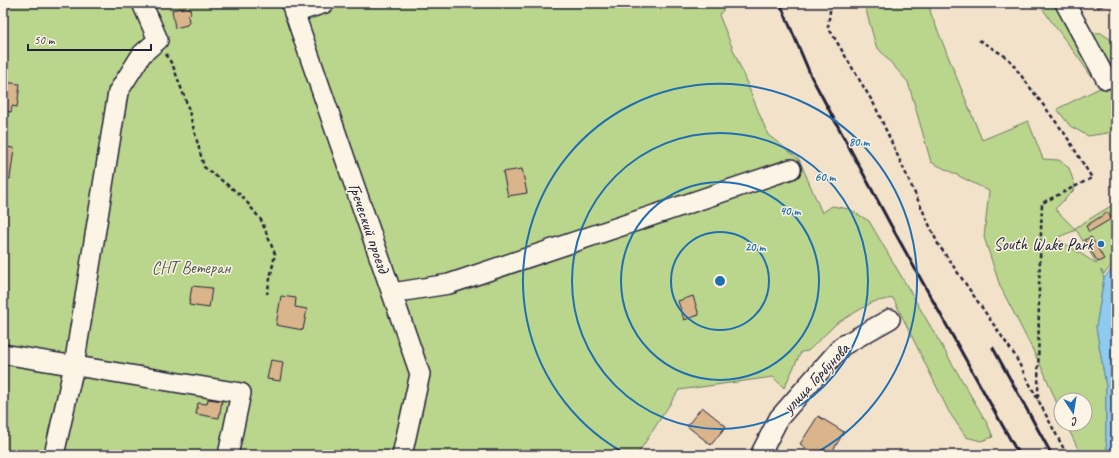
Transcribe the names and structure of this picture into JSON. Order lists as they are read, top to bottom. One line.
{"streets":{"street":["Греческий проезд","улица Горбунова"]},"parks":["СНТ Ветеран"],"places":["South Wake Park"],"scale_bar":"50 m","north":"bottom","rings":["80 m","60 m","40 m","20 m"]}
